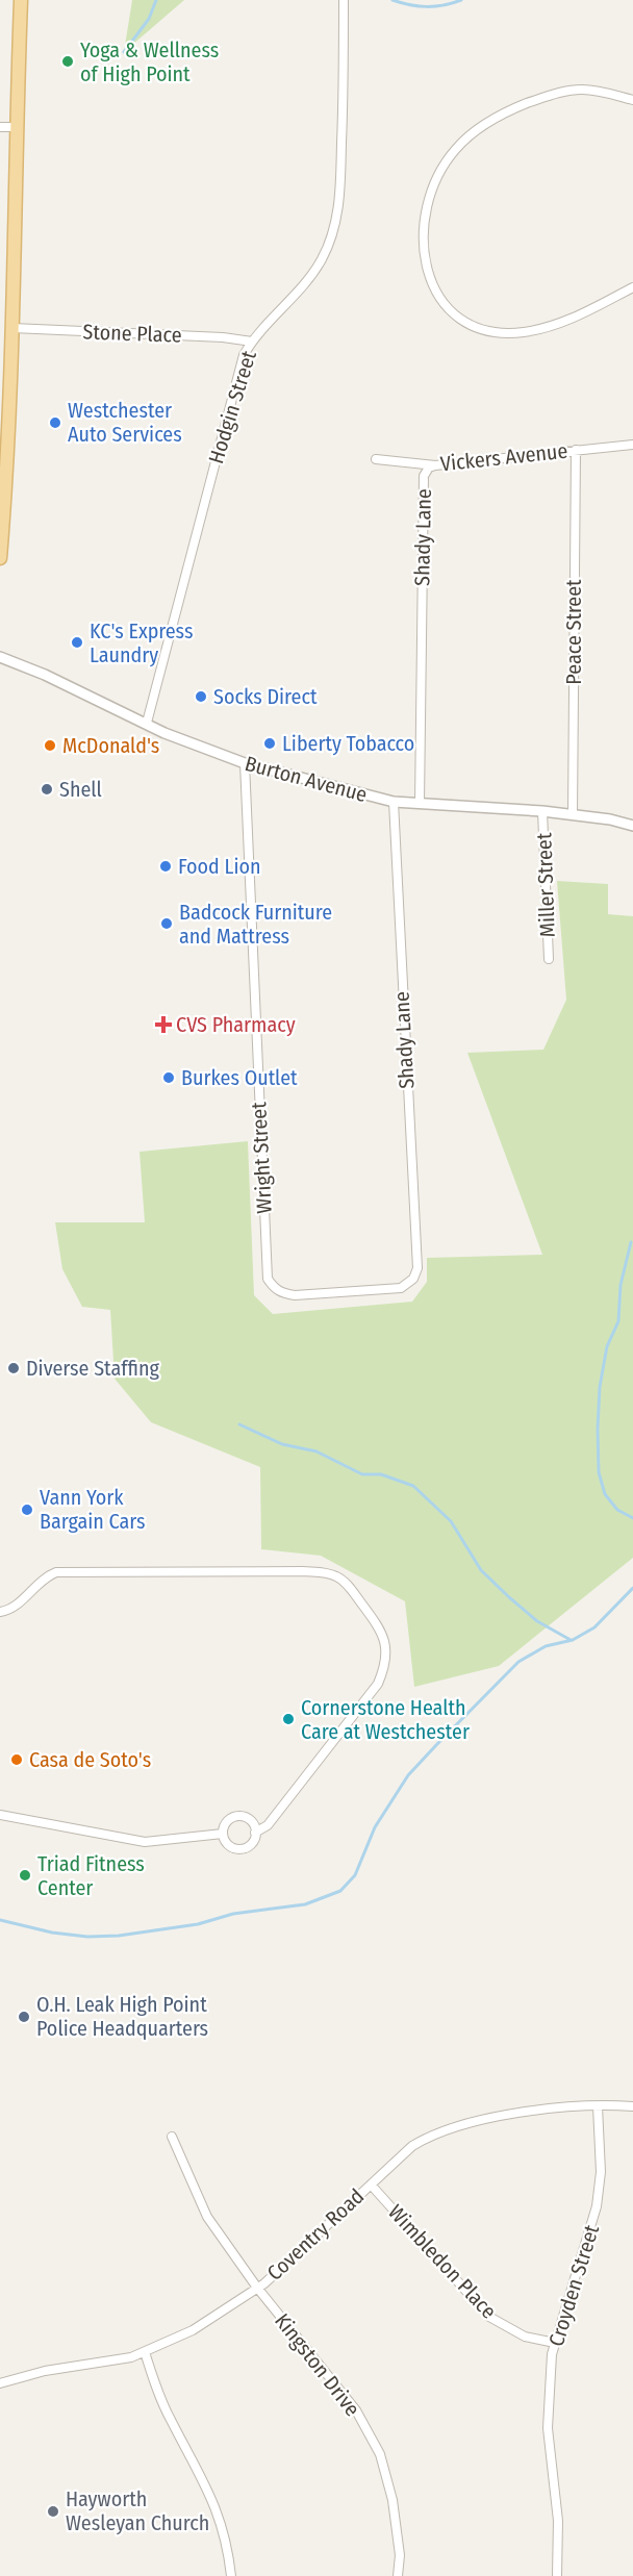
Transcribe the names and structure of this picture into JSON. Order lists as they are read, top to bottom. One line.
{"streets":{"street":["Stone Place","Hodgin Street","Vickers Avenue","Shady Lane","Peace Street","Burton Avenue","Miller Street","Wright Street","Coventry Road","Wimbledon Place","Croyden Street","Kingston Drive"]},"crossings":[["Stone Place","Hodgin Street"],["Hodgin Street","Burton Avenue"],["Vickers Avenue","Shady Lane"],["Vickers Avenue","Peace Street"],["Shady Lane","Burton Avenue"],["Shady Lane","Wright Street"],["Peace Street","Burton Avenue"],["Burton Avenue","Miller Street"],["Burton Avenue","Wright Street"],["Coventry Road","Wimbledon Place"],["Coventry Road","Croyden Street"],["Coventry Road","Kingston Drive"],["Wimbledon Place","Croyden Street"]],"places":{"other":["Yoga & Wellness of High Point","Westchester Auto Services","KC's Express Laundry","Socks Direct","Liberty Tobacco","McDonald's","Shell","Food Lion","Badcock Furniture and Mattress","Burkes Outlet","Diverse Staffing","Vann York Bargain Cars","Cornerstone Health Care at Westchester","Casa de Soto's","Triad Fitness Center","O.H. Leak High Point Police Headquarters","Hayworth Wesleyan Church"],"health":["CVS Pharmacy"]}}
